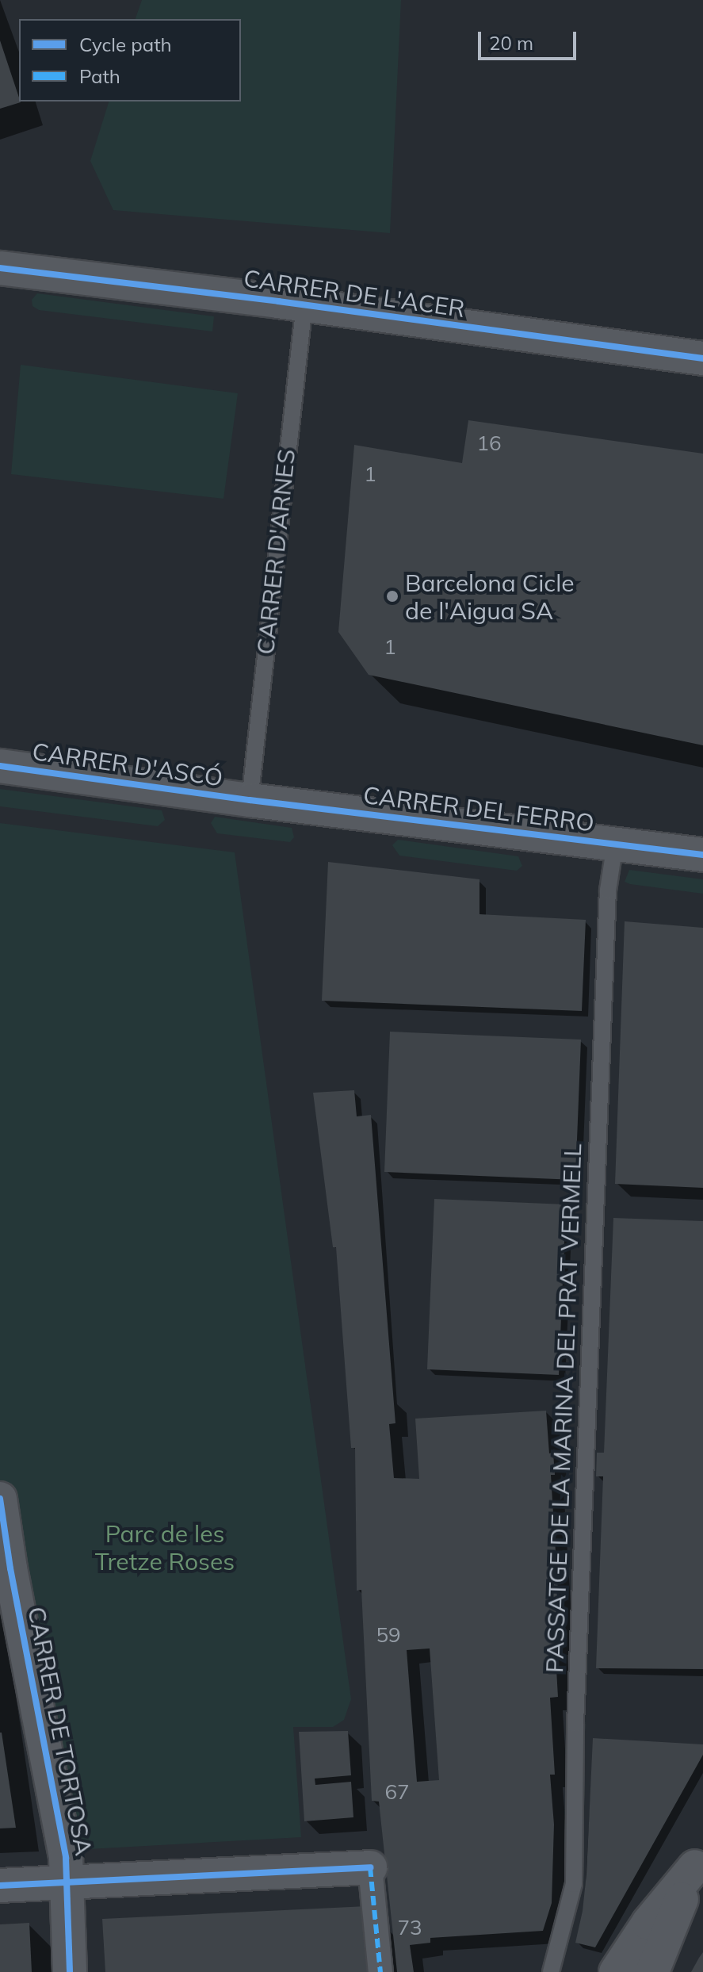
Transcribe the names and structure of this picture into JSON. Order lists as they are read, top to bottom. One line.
{"streets":{"street":["CARRER DE L'ACER","CARRER D'ASCÓ","CARRER DEL FERRO","CARRER DE TORTOSA"],"lane":["CARRER D'ARNES","PASSATGE DE LA MARINA DEL PRAT VERMELL"]},"crossings":[["CARRER DE L'ACER","CARRER D'ARNES"],["CARRER D'ARNES","CARRER D'ASCÓ"],["CARRER D'ARNES","CARRER DEL FERRO"],["CARRER D'ASCÓ","CARRER DEL FERRO"],["CARRER DEL FERRO","PASSATGE DE LA MARINA DEL PRAT VERMELL"]],"parks":["Parc de les Tretze Roses"],"places":["Barcelona Cicle de l'Aigua SA"],"house_numbers":["16","1","1","59","67","73"],"legend":["Cycle path","Path"],"scale_bar":"20 m"}
